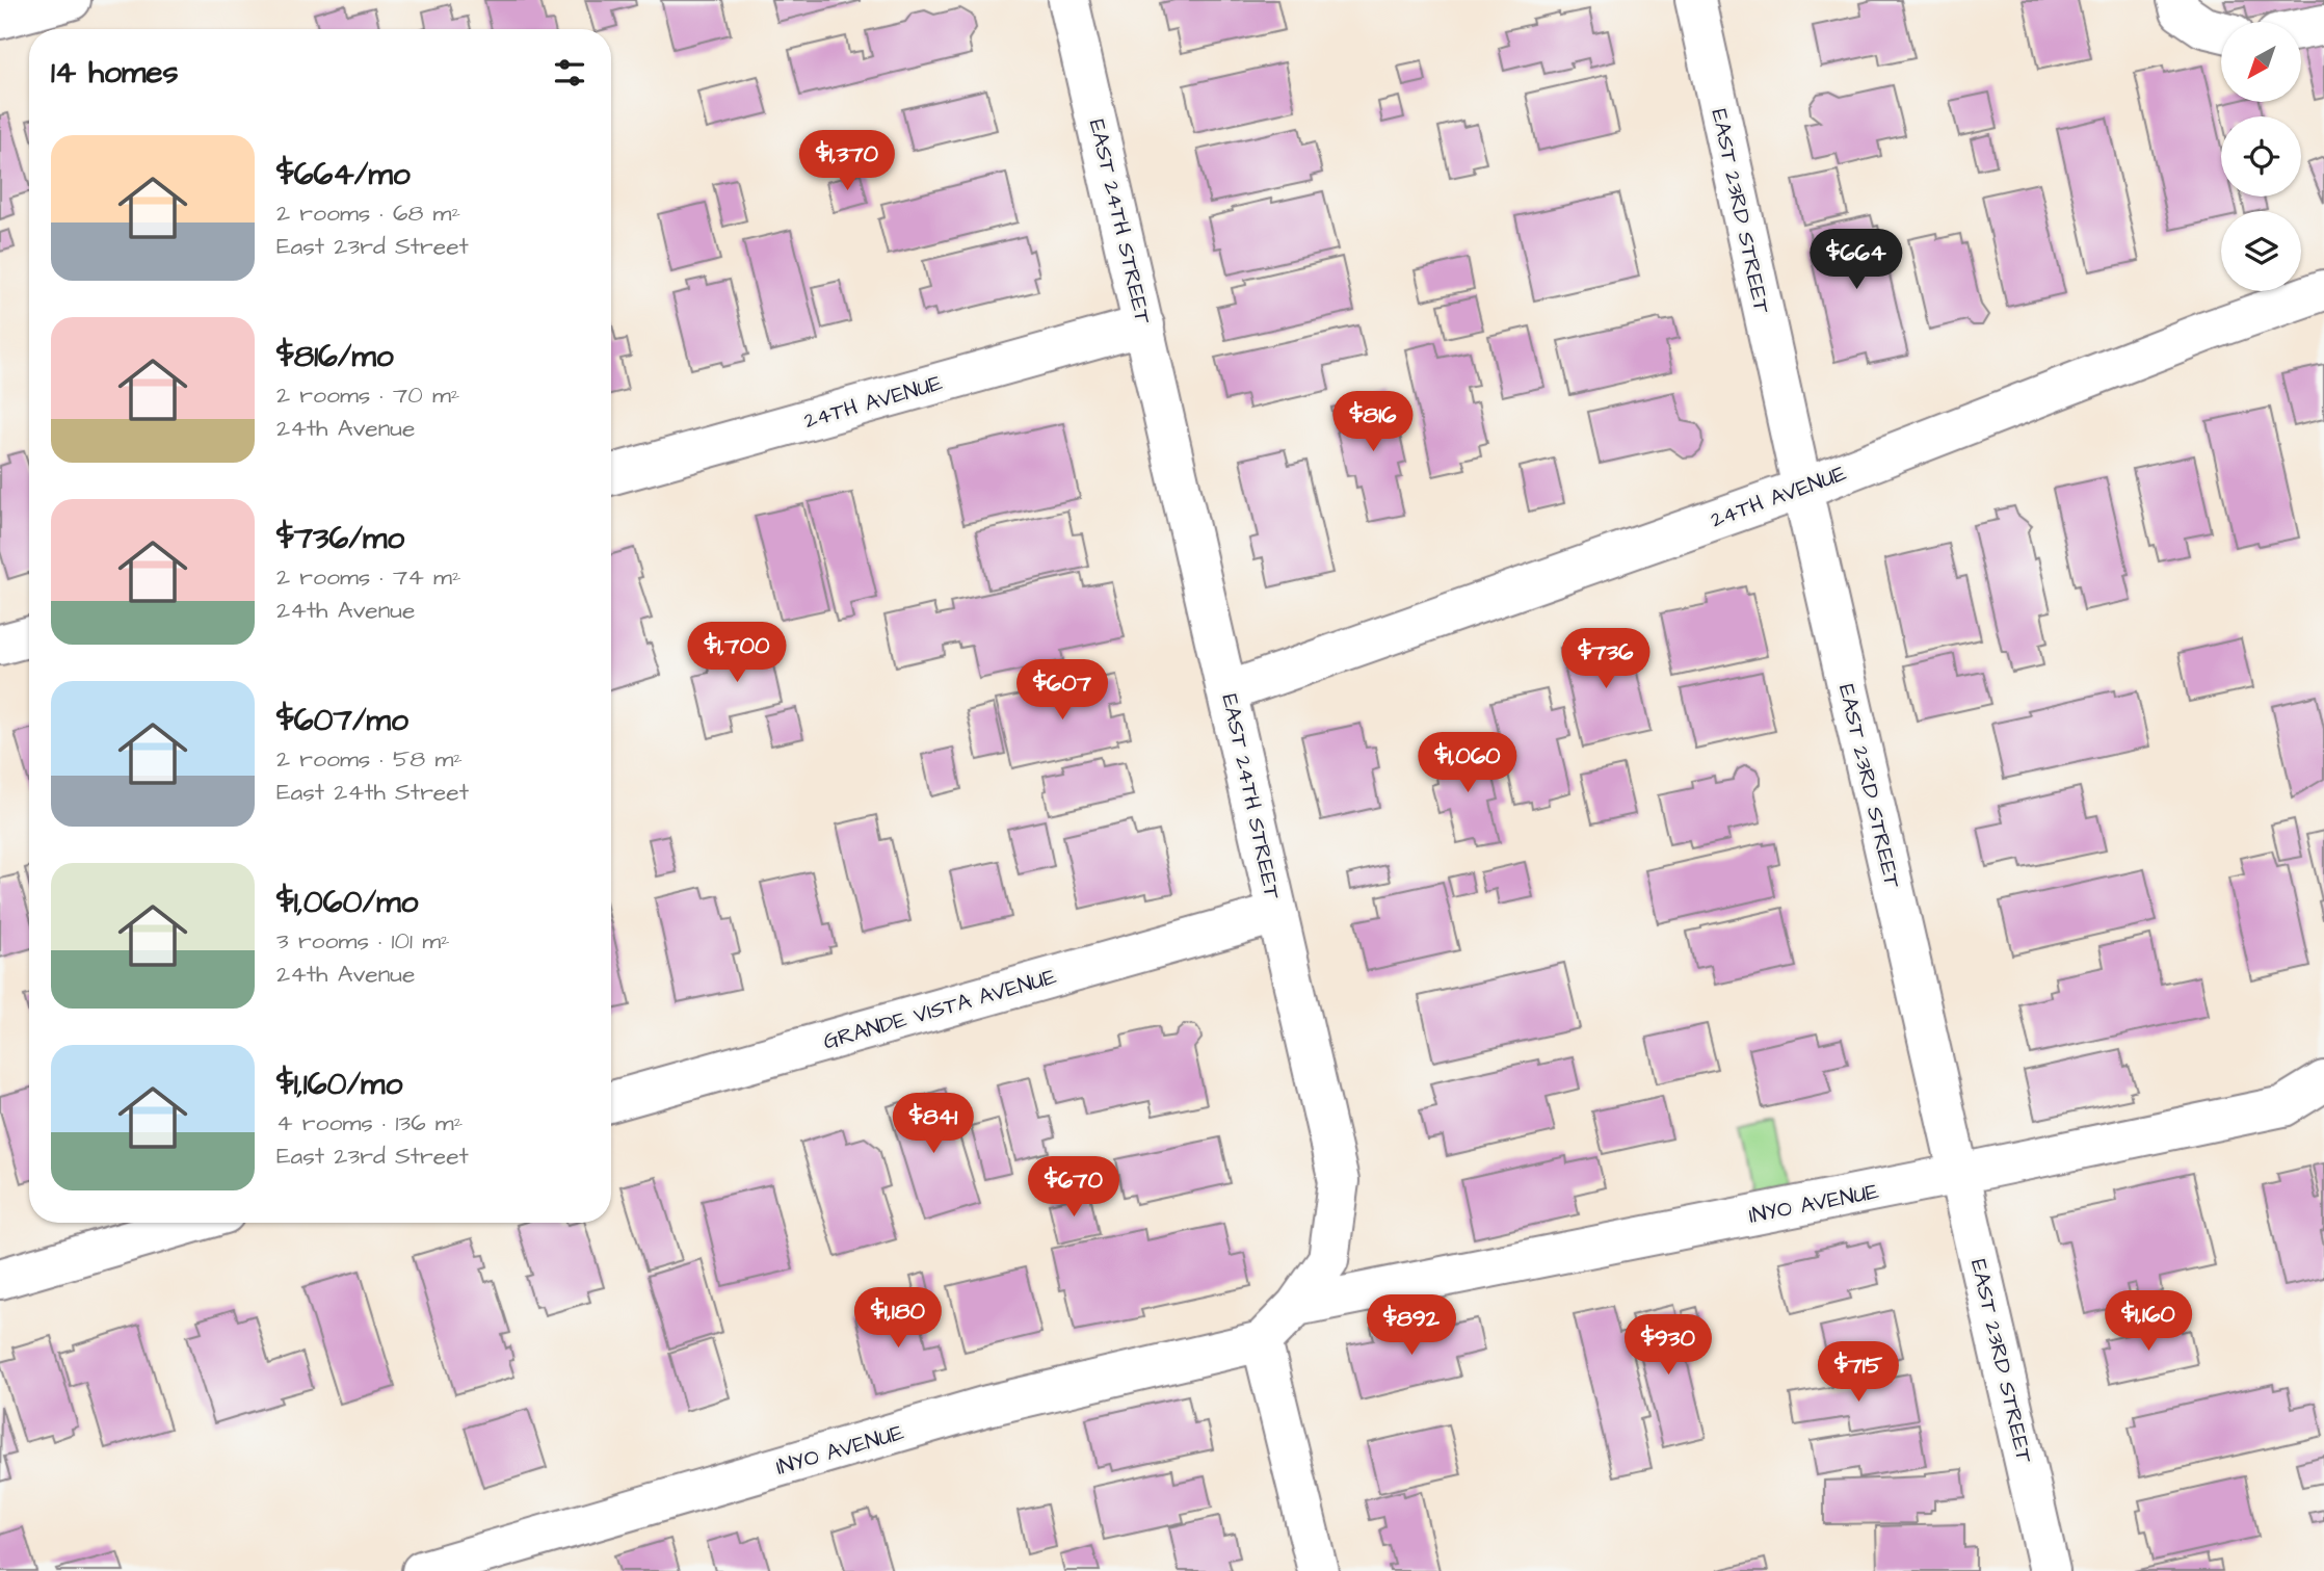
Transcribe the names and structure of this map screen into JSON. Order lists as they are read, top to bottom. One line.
{"streets":{"street":["EAST 23RD STREET","EAST 24TH STREET","24TH AVENUE","GRANDE VISTA AVENUE","INYO AVENUE"]},"crossings":[["EAST 23RD STREET","24TH AVENUE"],["EAST 23RD STREET","INYO AVENUE"],["EAST 24TH STREET","24TH AVENUE"],["EAST 24TH STREET","GRANDE VISTA AVENUE"],["EAST 24TH STREET","INYO AVENUE"]],"north":"bottom left","page":{"heading":"14 homes","list":[{"name":"$664/mo","note":"2 rooms · 68 m² · East 23rd Street"},{"name":"$816/mo","note":"2 rooms · 70 m² · 24th Avenue"},{"name":"$736/mo","note":"2 rooms · 74 m² · 24th Avenue"},{"name":"$607/mo","note":"2 rooms · 58 m² · East 24th Street"},{"name":"$1,060/mo","note":"3 rooms · 101 m² · 24th Avenue"},{"name":"$1,160/mo","note":"4 rooms · 136 m² · East 23rd Street"}],"price":["$1,370","$664","$816","$1,700","$736","$607","$1,060","$841","$670","$1,180","$1,160","$892","$930","$715"]}}
